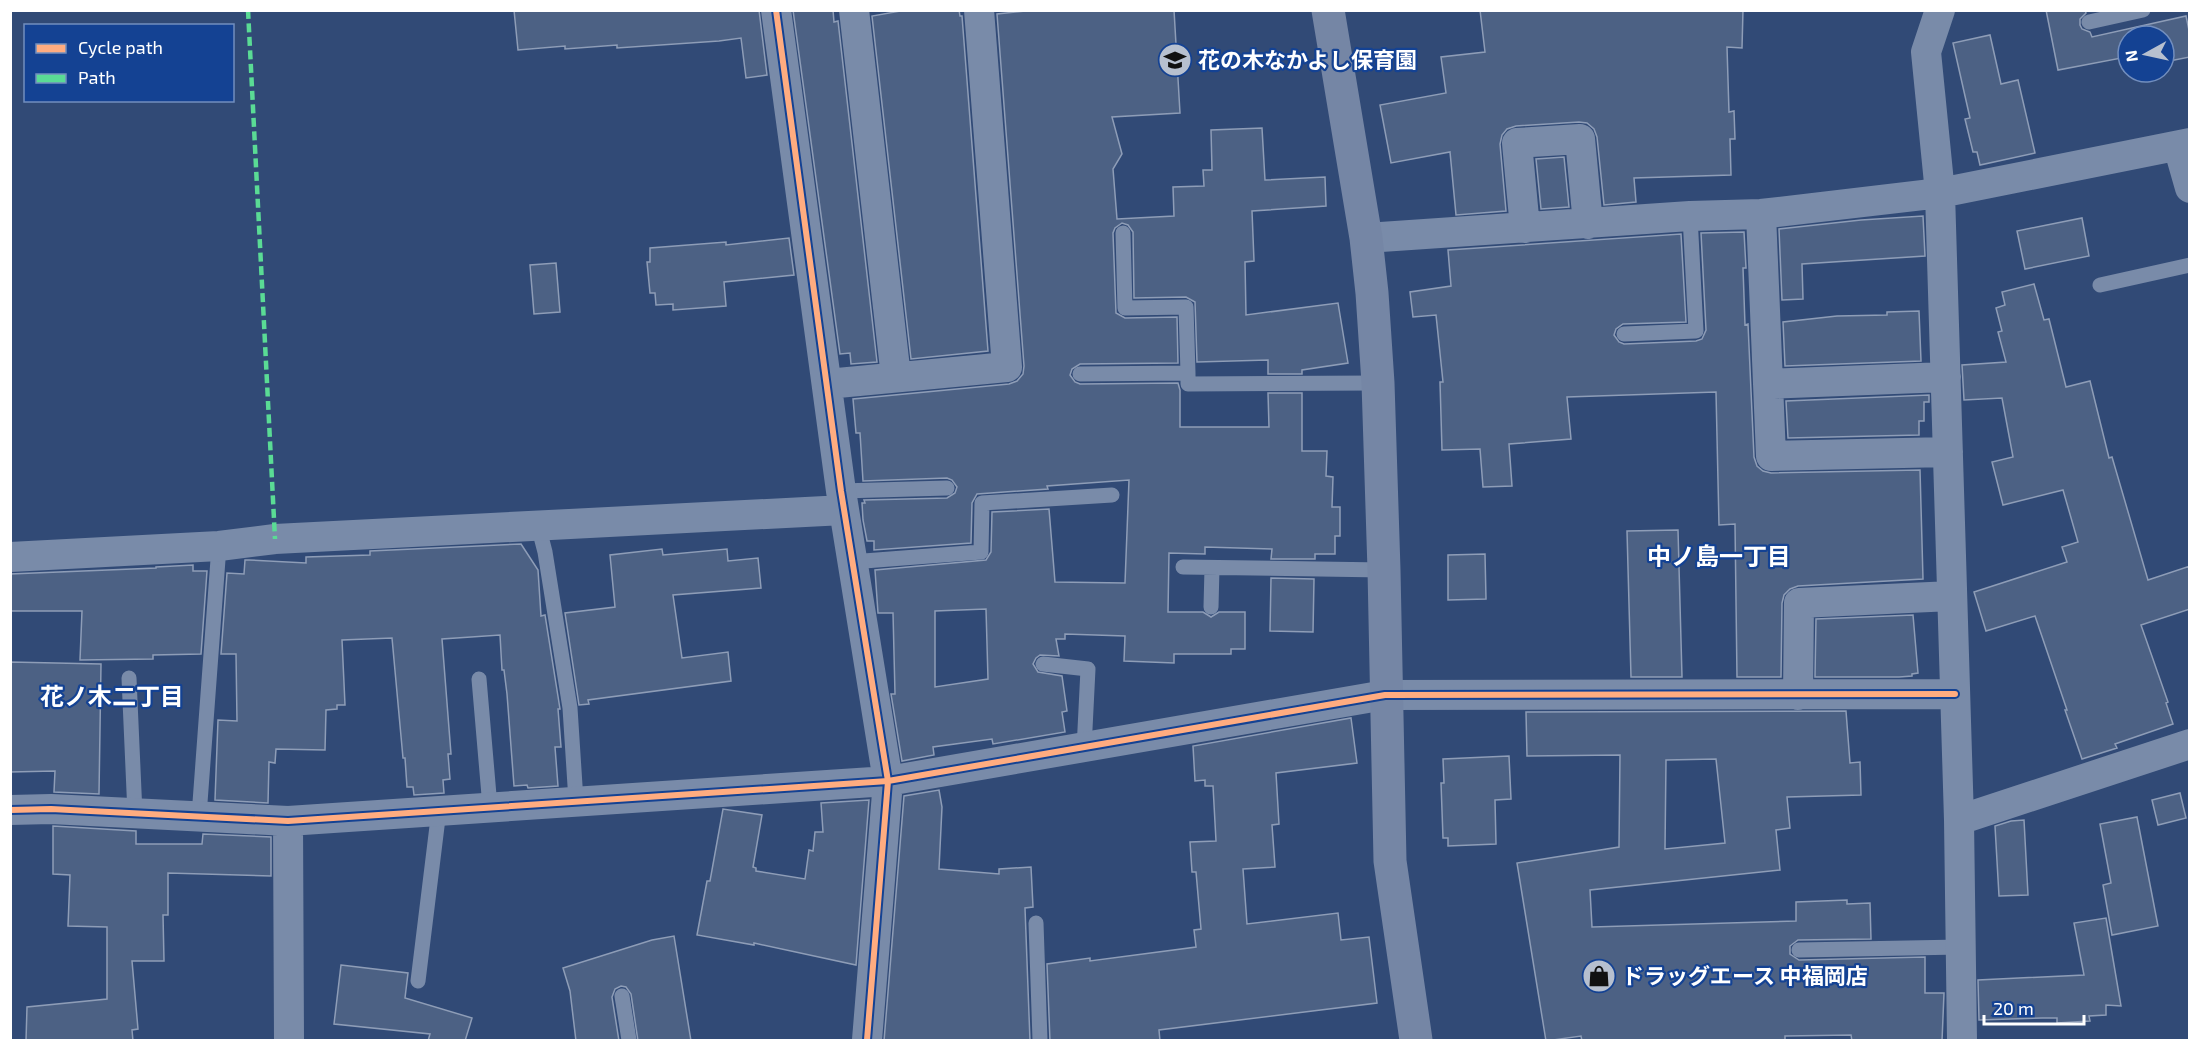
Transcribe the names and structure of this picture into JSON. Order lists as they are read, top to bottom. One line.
{"districts":["中ノ島一丁目","花ノ木二丁目"],"places":{"school or university":["花の木なかよし保育園"],"shop":["ドラッグエース 中福岡店"]},"legend":["Cycle path","Path"],"scale_bar":"20 m","north":"left"}
